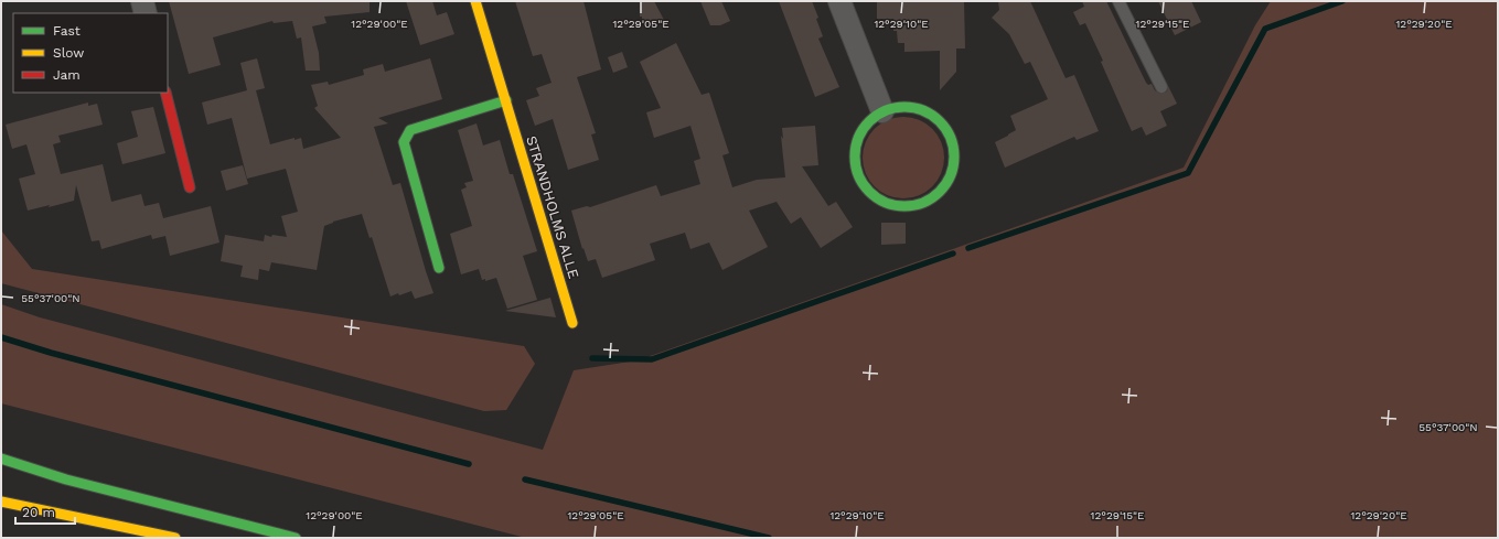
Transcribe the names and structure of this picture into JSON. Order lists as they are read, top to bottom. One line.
{"streets":{"main road":["STRANDHOLMS ALLE"]},"legend":["Fast","Slow","Jam"],"scale_bar":"20 m","coordinates":["12°29'00\"E","12°29'05\"E","12°29'10\"E","12°29'15\"E","12°29'20\"E","55°37'00\"N"]}
